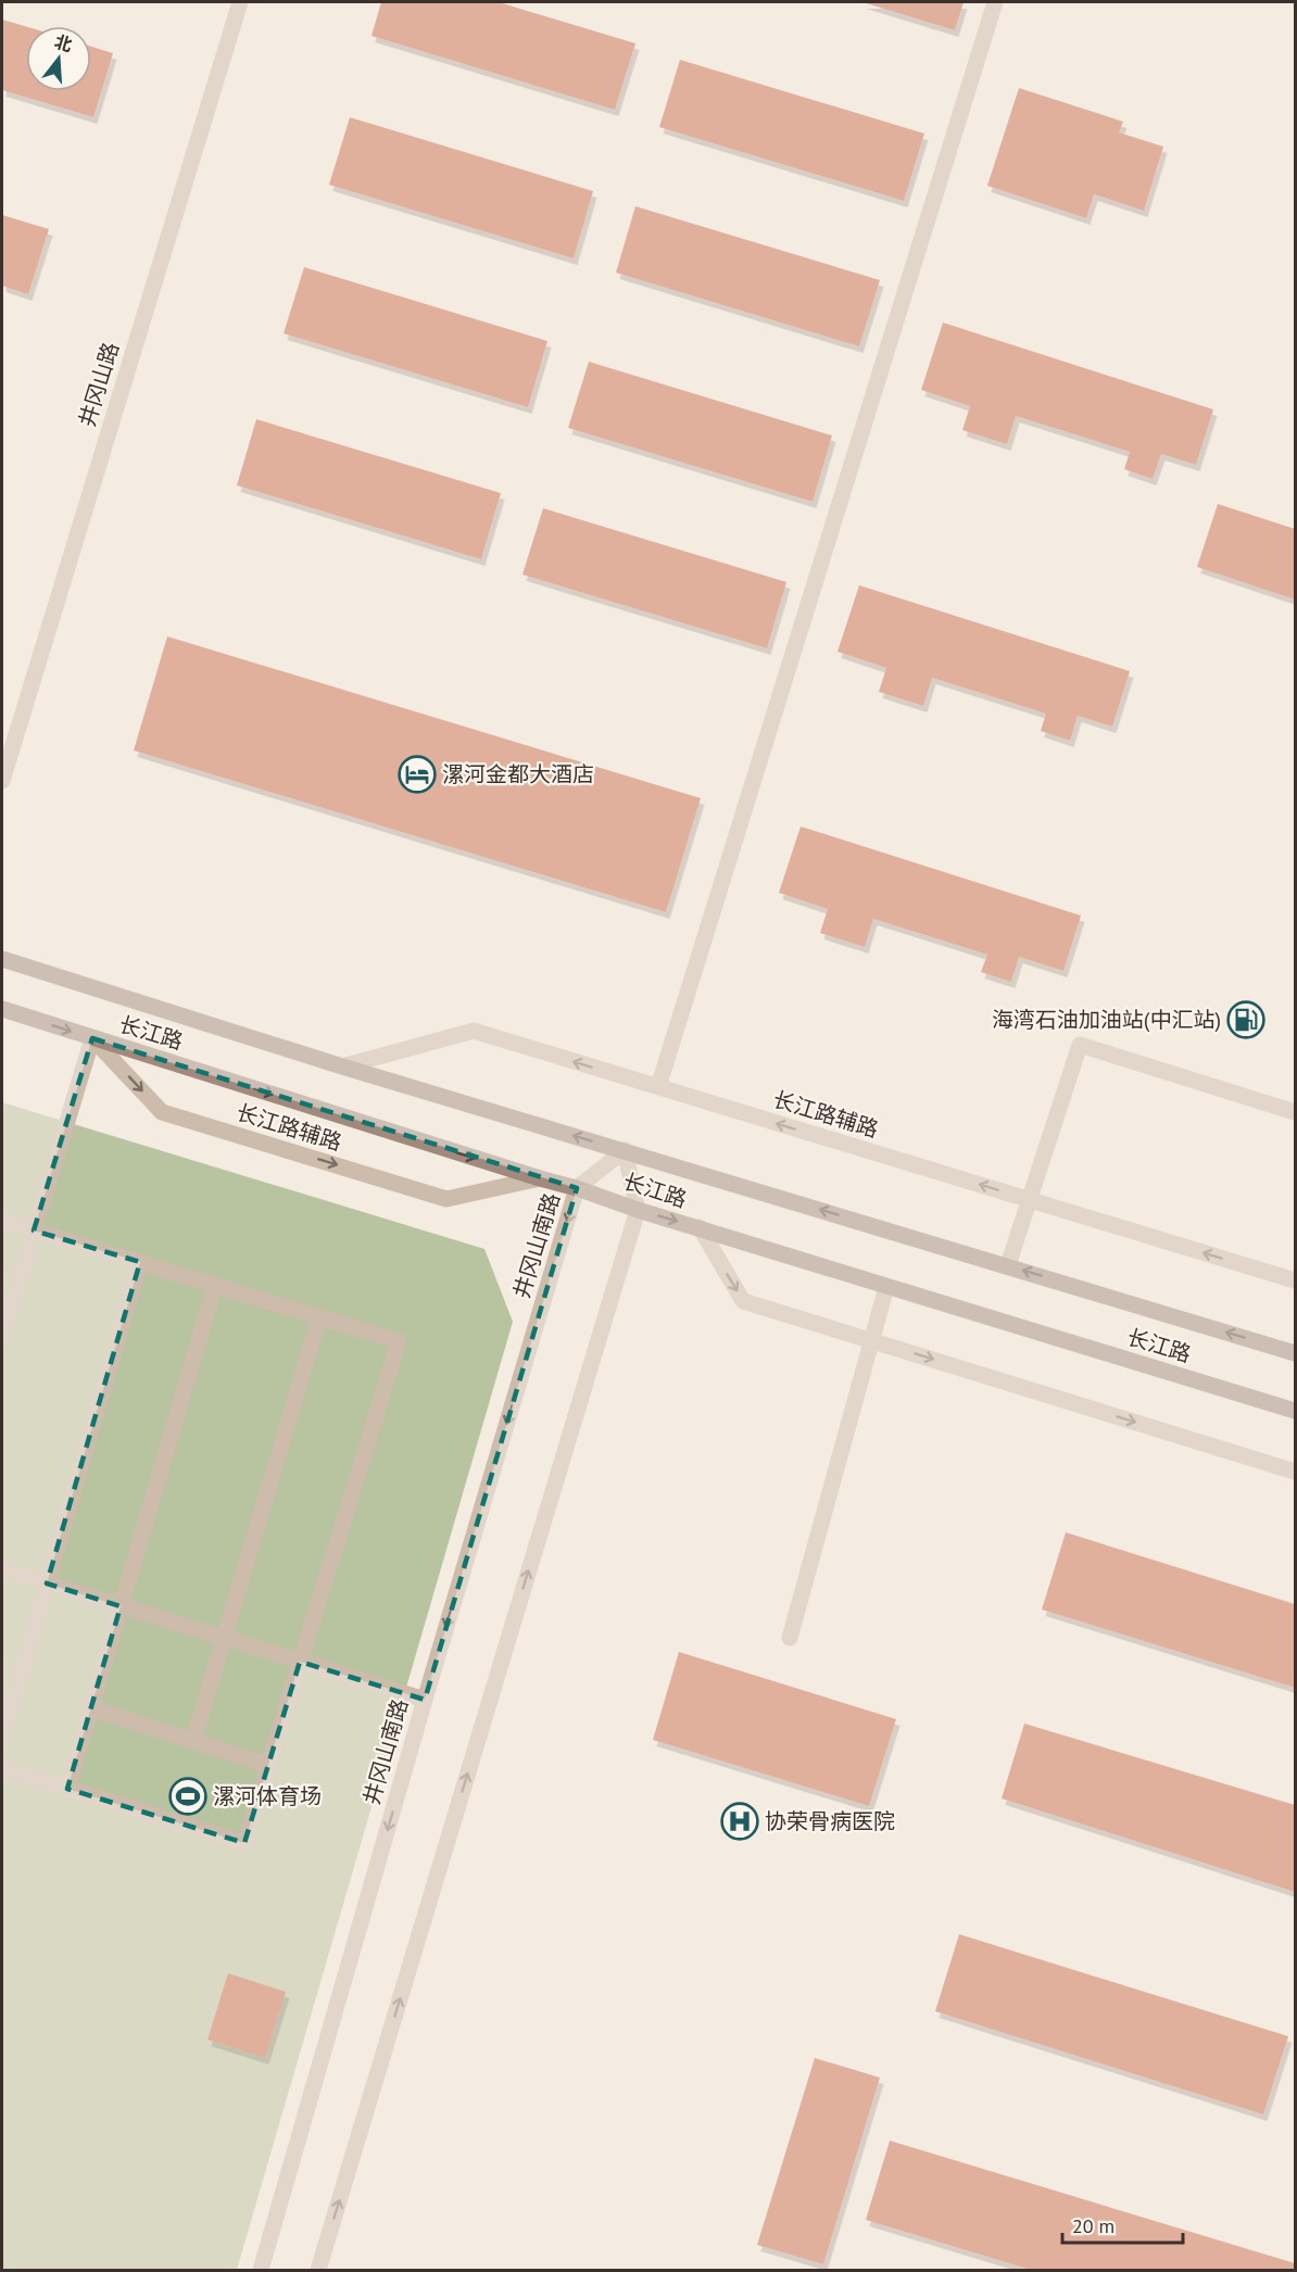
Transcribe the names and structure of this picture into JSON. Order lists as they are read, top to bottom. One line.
{"streets":{"main road":["长江路"],"street":["井冈山路","长江路辅路","井冈山南路"]},"crossings":[["长江路","长江路辅路"],["长江路","井冈山南路"]],"places":{"hotel":["漯河金都大酒店"],"fuel station":["海湾石油加油站(中汇站)"],"sports":["漯河体育场"],"hospital":["协荣骨病医院"]},"scale_bar":"20 m","north":"top"}
